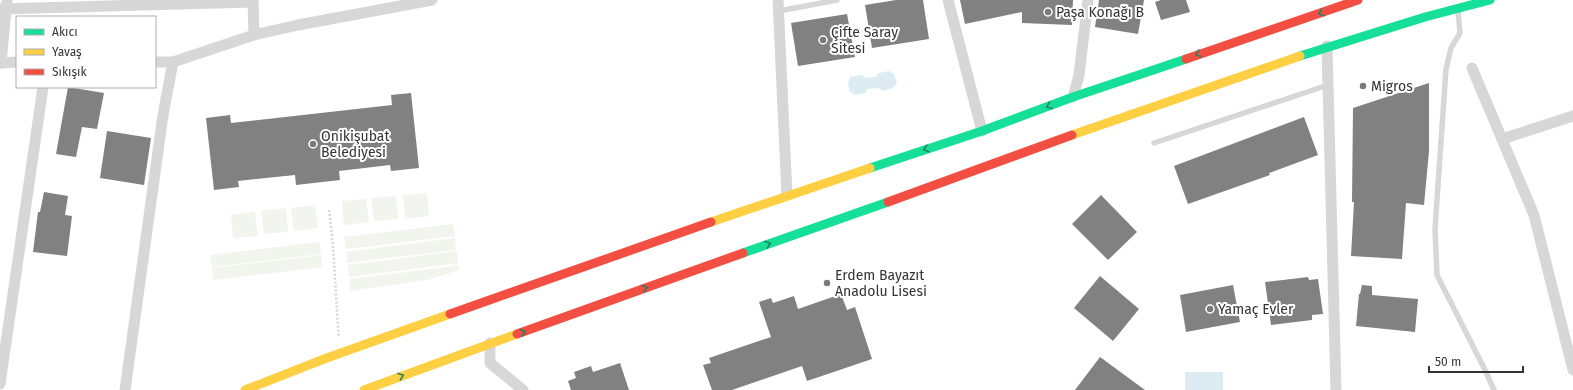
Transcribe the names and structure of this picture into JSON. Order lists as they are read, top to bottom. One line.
{"places":["Paşa Konağı B","Çifte Saray Sitesi","Migros","Onikişubat Belediyesi","Erdem Bayazıt Anadolu Lisesi","Yamaç Evler"],"legend":["Akıcı","Yavaş","Sıkışık"],"scale_bar":"50 m"}
